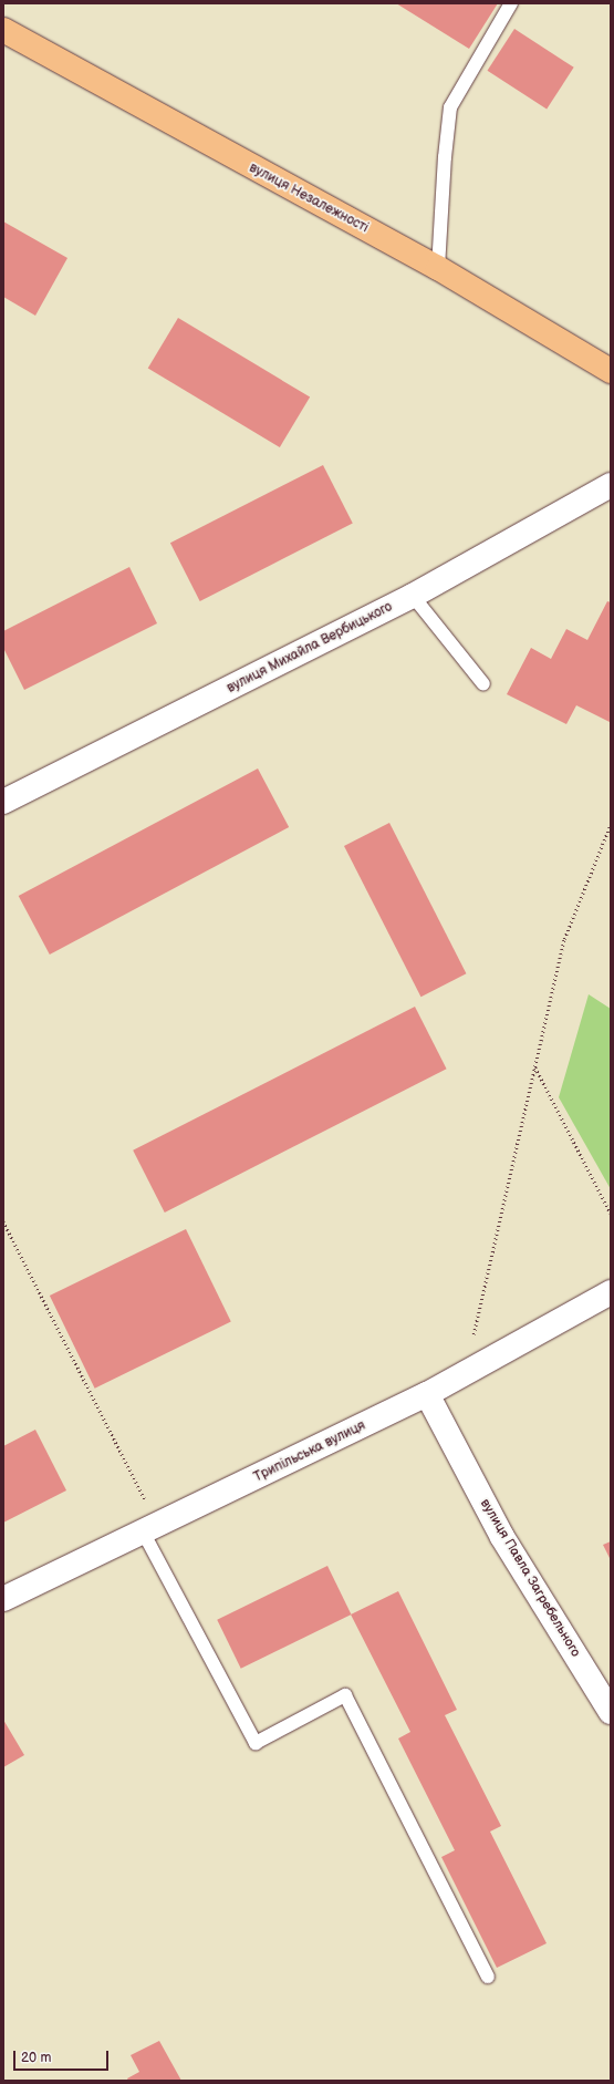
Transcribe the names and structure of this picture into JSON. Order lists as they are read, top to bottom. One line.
{"streets":{"main road":["вулиця Незалежності"],"street":["вулиця Михайла Вербицького","Трипільська вулиця","вулиця Павла Загребельного"]},"crossings":[["Трипільська вулиця","вулиця Павла Загребельного"]],"scale_bar":"20 m"}
